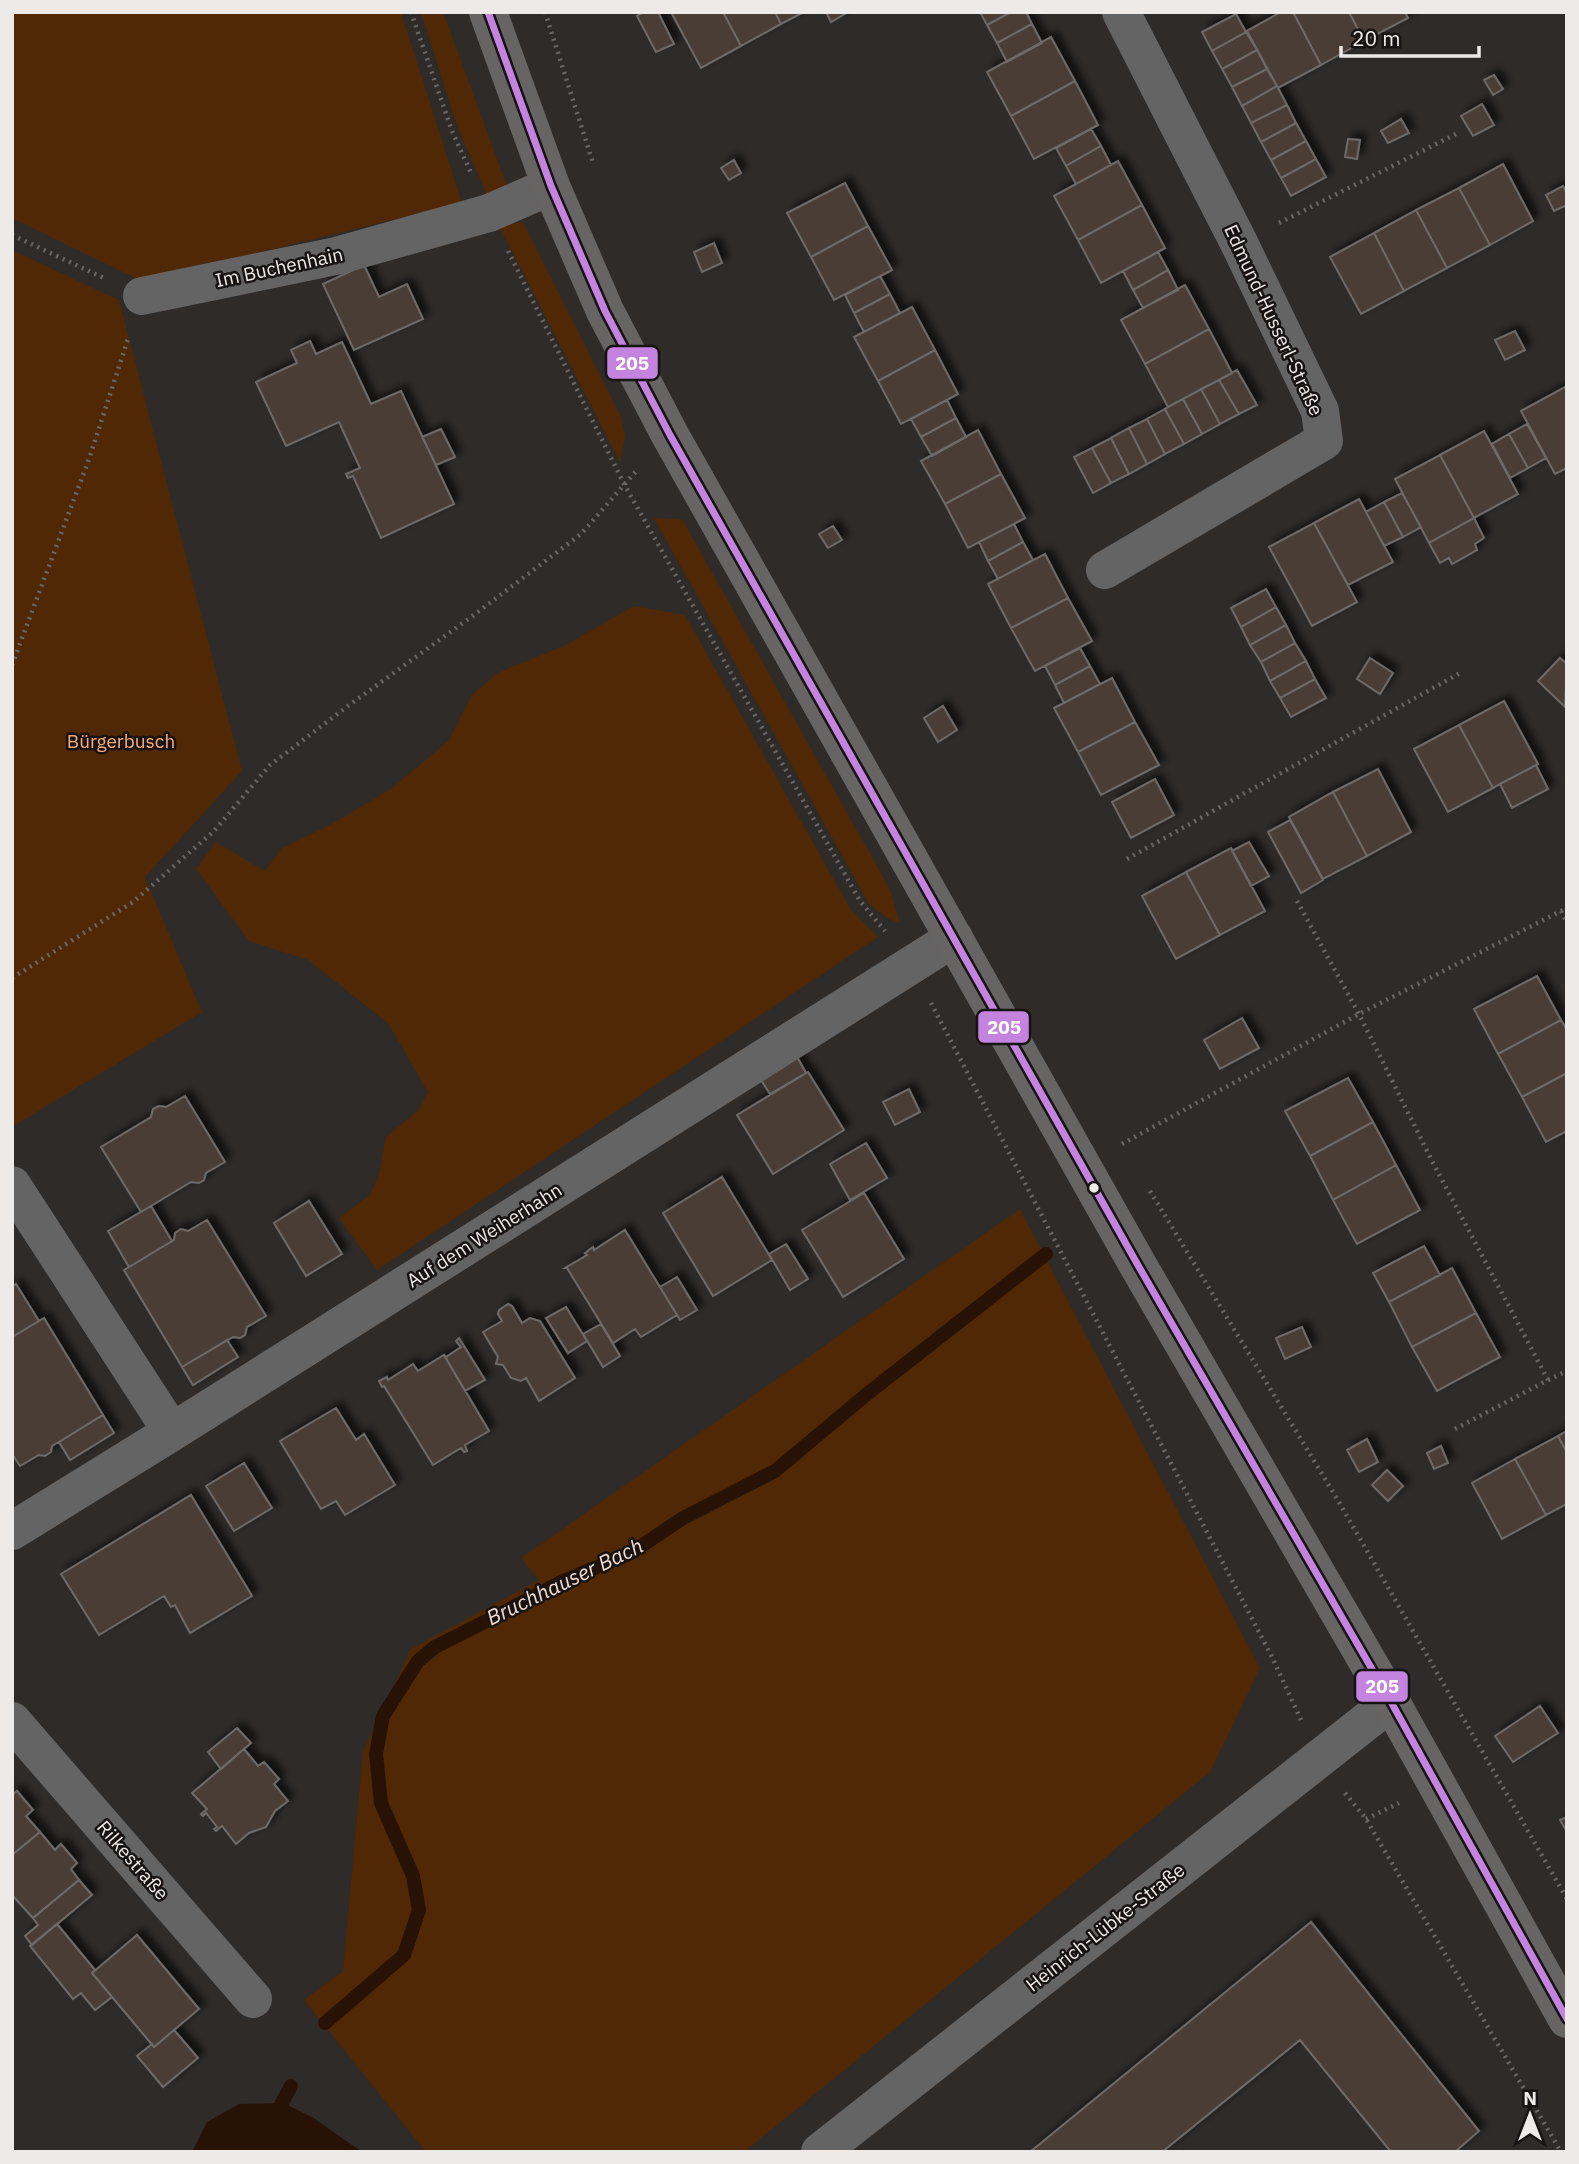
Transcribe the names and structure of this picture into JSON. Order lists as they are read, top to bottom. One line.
{"streets":{"street":["Im Buchenhain","Edmund-Husserl-Straße","Auf dem Weiherhahn","Rilkestraße","Heinrich-Lübke-Straße"]},"water":["Bruchhauser Bach"],"parks":["Bürgerbusch"],"lines":["transit line 205"],"scale_bar":"20 m","north":"top"}
